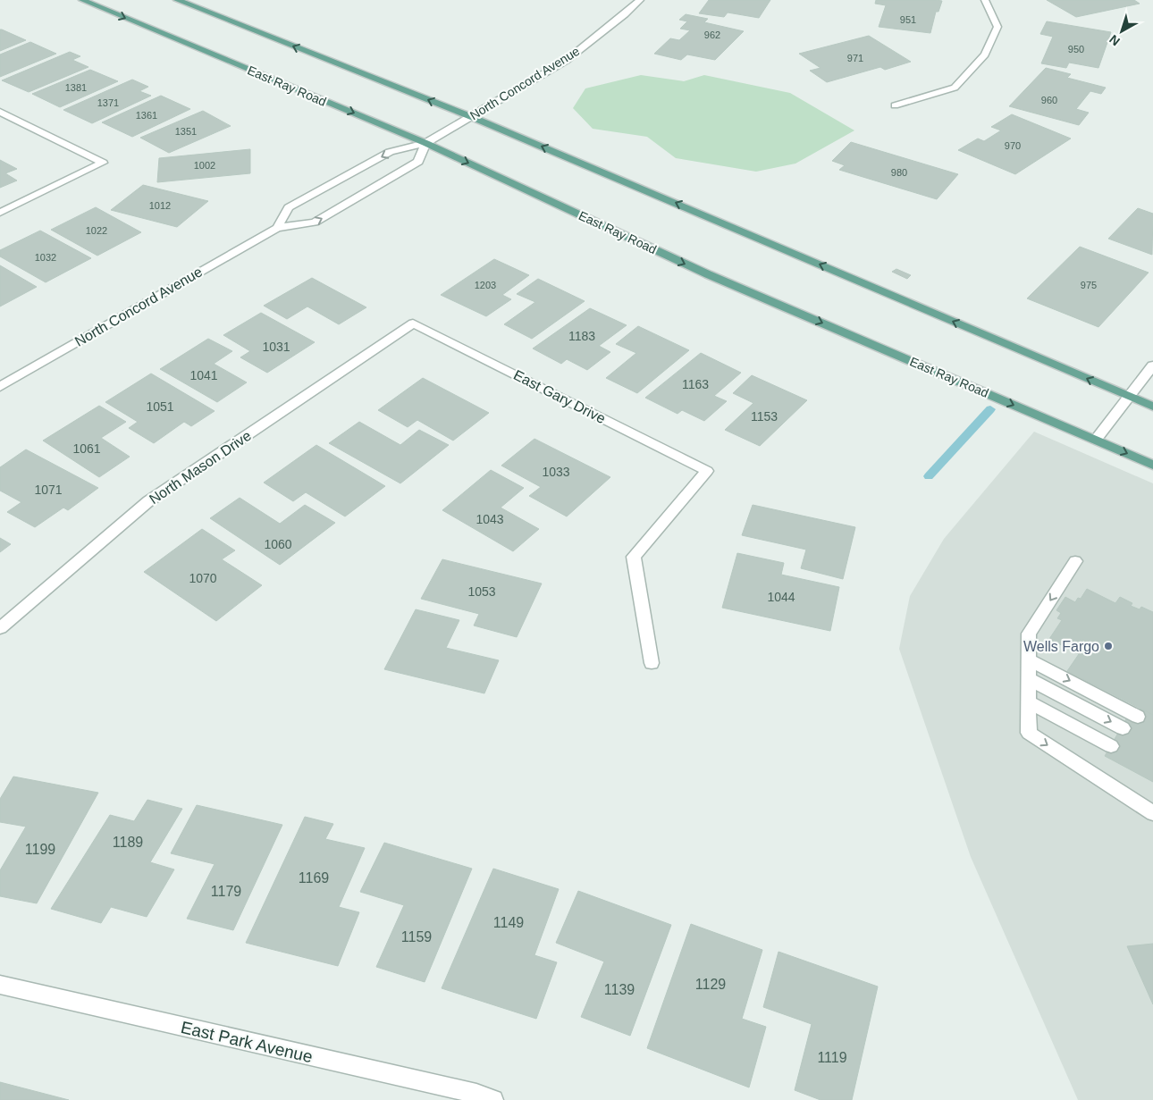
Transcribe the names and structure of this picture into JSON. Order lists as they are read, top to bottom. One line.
{"streets":{"main road":["East Ray Road"],"street":["North Concord Avenue","East Gary Drive","North Mason Drive","East Park Avenue"]},"crossings":[["North Concord Avenue","East Ray Road"],["East Gary Drive","North Mason Drive"]],"places":["Wells Fargo"],"house_numbers":["951","962","950","971","1381","960","1371","1361","1351","970","1002","980","1012","1022","1032","1203","975","1183","1031","1041","1163","1051","1153","1061","1033","1071","1043","1060","1070","1053","1044","1189","1199","1169","1179","1149","1159","1129","1139","1119"],"north":"bottom left"}
